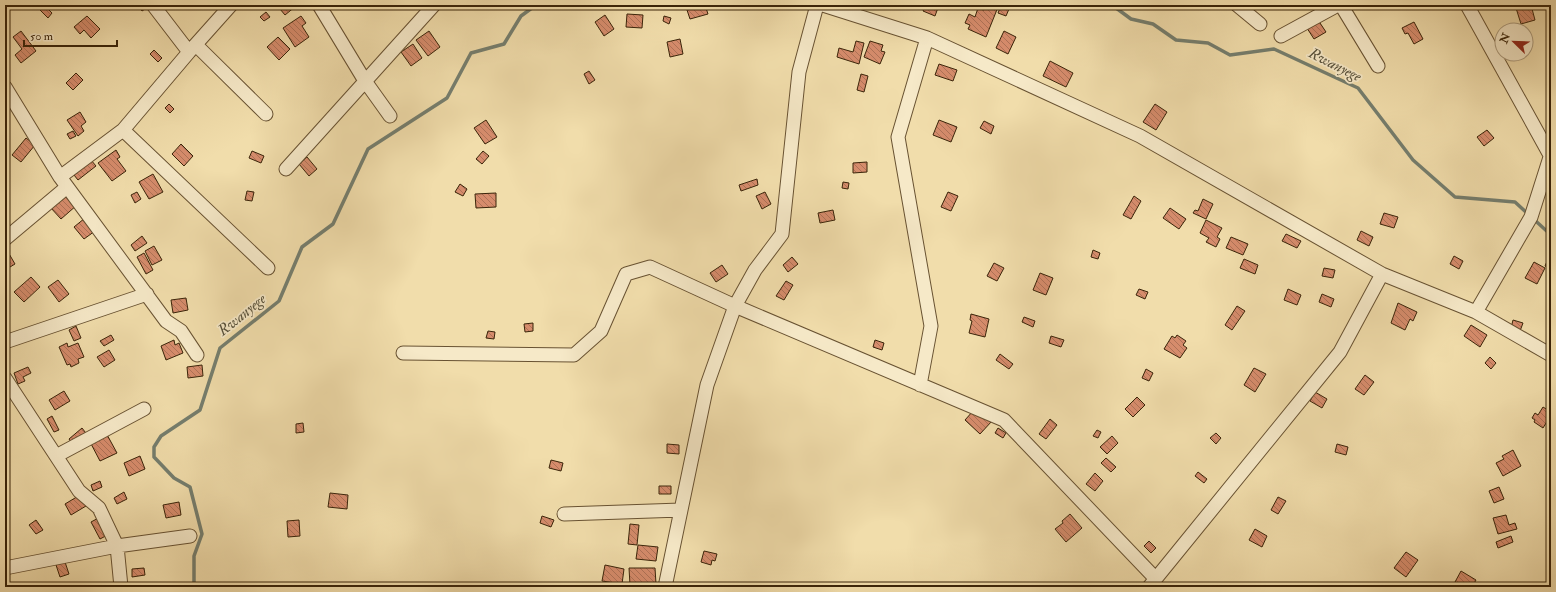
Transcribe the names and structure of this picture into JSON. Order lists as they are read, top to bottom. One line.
{"water":["Rwanyege"],"scale_bar":"50 m","north":"top left"}
